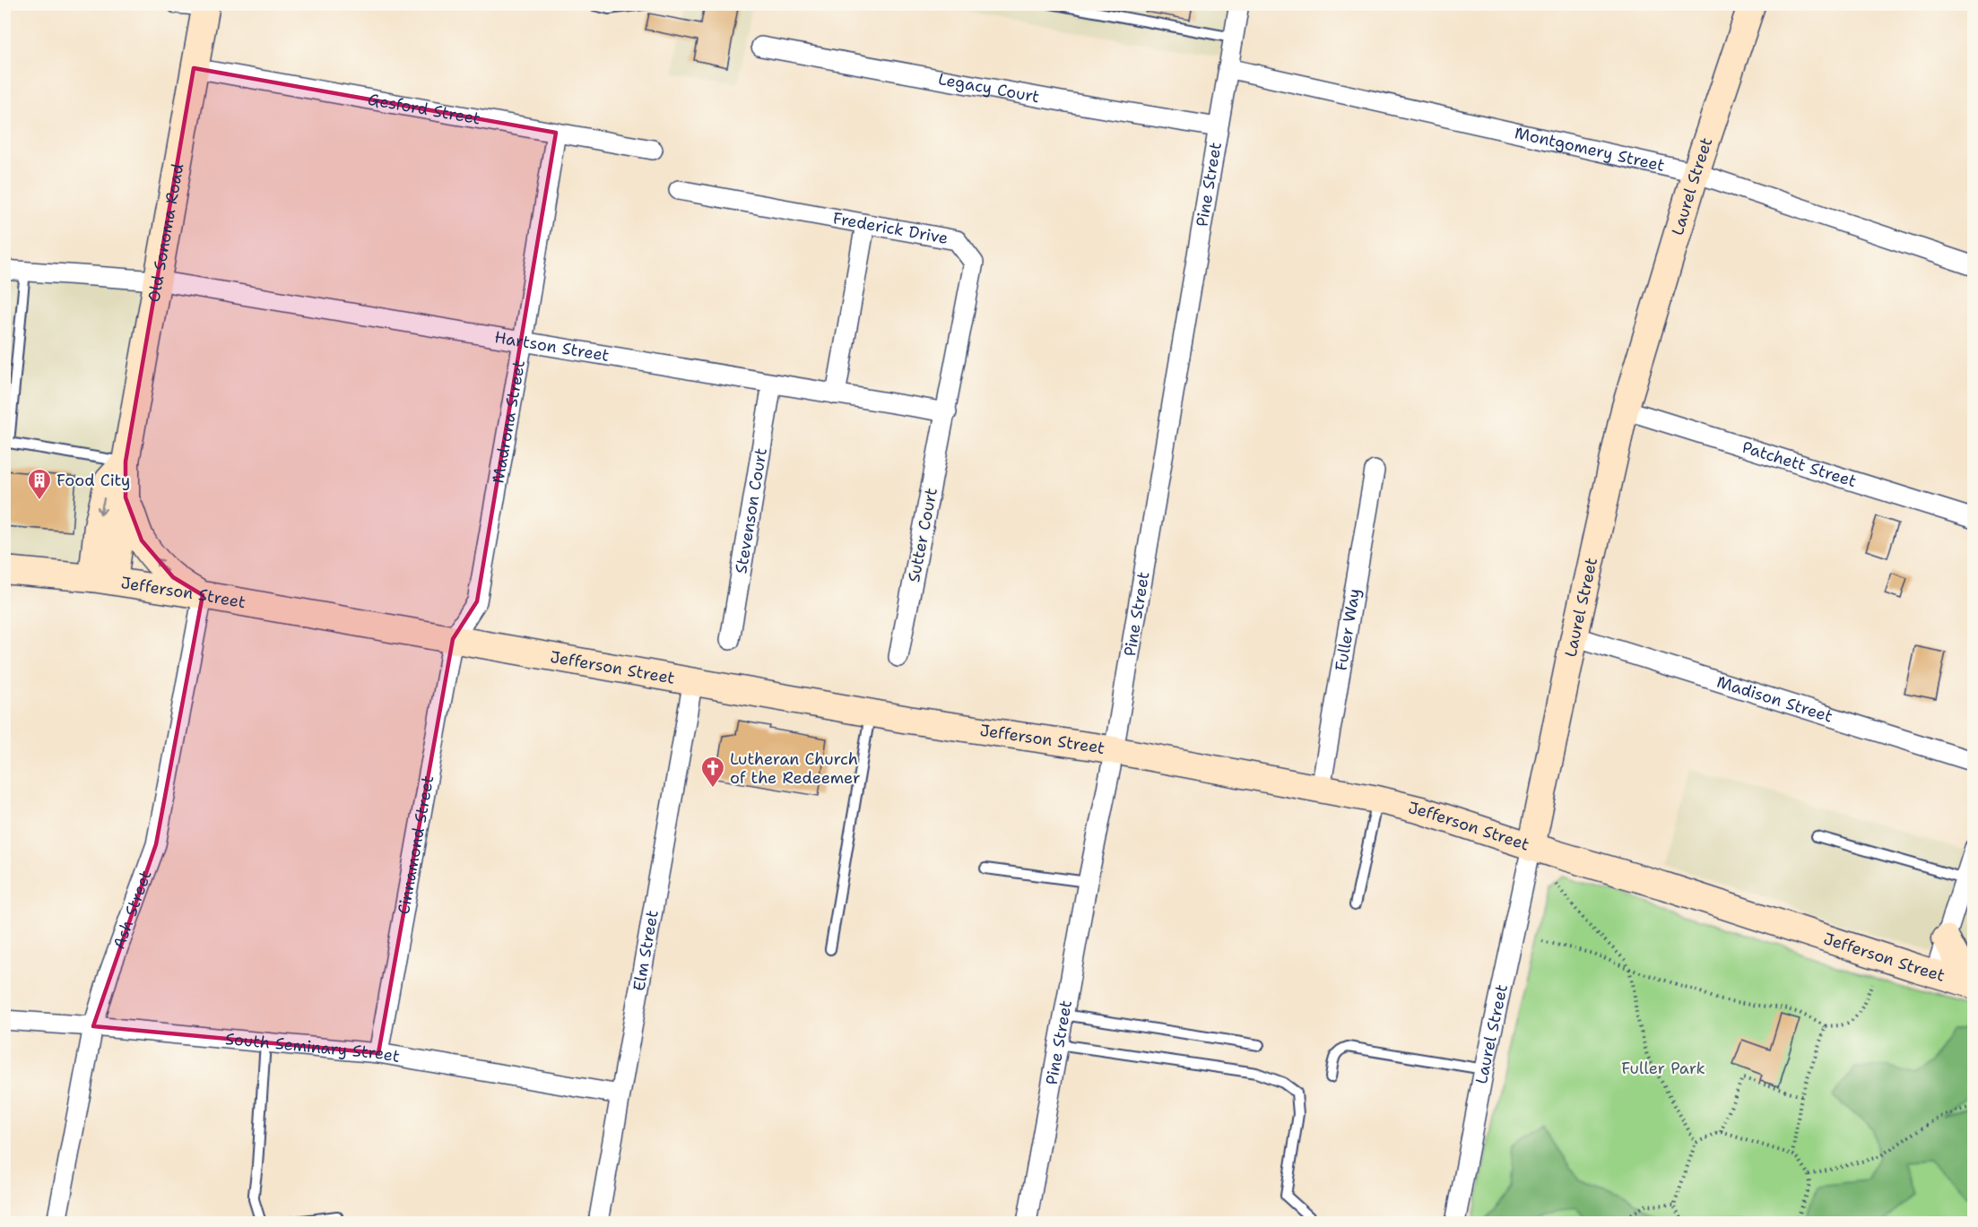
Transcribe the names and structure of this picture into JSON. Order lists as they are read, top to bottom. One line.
{"streets":{"main road":["Laurel Street","Old Sonoma Road","Jefferson Street"],"street":["Legacy Court","Gesford Street","Montgomery Street","Pine Street","Frederick Drive","Hartson Street","Madrona Street","Patchett Street","Stevenson Court","Sutter Court","Fuller Way","Madison Street","Cinnamond Street","Ash Street","Elm Street","South Seminary Street"]},"crossings":[["Legacy Court","Pine Street"],["Gesford Street","Old Sonoma Road"],["Gesford Street","Madrona Street"],["Montgomery Street","Pine Street"],["Montgomery Street","Laurel Street"],["Pine Street","Jefferson Street"],["Laurel Street","Patchett Street"],["Laurel Street","Jefferson Street"],["Laurel Street","Madison Street"],["Frederick Drive","Hartson Street"],["Frederick Drive","Sutter Court"],["Old Sonoma Road","Hartson Street"],["Old Sonoma Road","Jefferson Street"],["Hartson Street","Madrona Street"],["Hartson Street","Stevenson Court"],["Hartson Street","Sutter Court"],["Madrona Street","Jefferson Street"],["Madrona Street","Cinnamond Street"],["Jefferson Street","Fuller Way"],["Jefferson Street","Cinnamond Street"],["Jefferson Street","Ash Street"],["Jefferson Street","Elm Street"],["Cinnamond Street","South Seminary Street"],["Ash Street","South Seminary Street"],["Elm Street","South Seminary Street"]],"parks":["Fuller Park"],"places":{"building":["Food City"],"church":["Lutheran Church of the Redeemer"]}}
